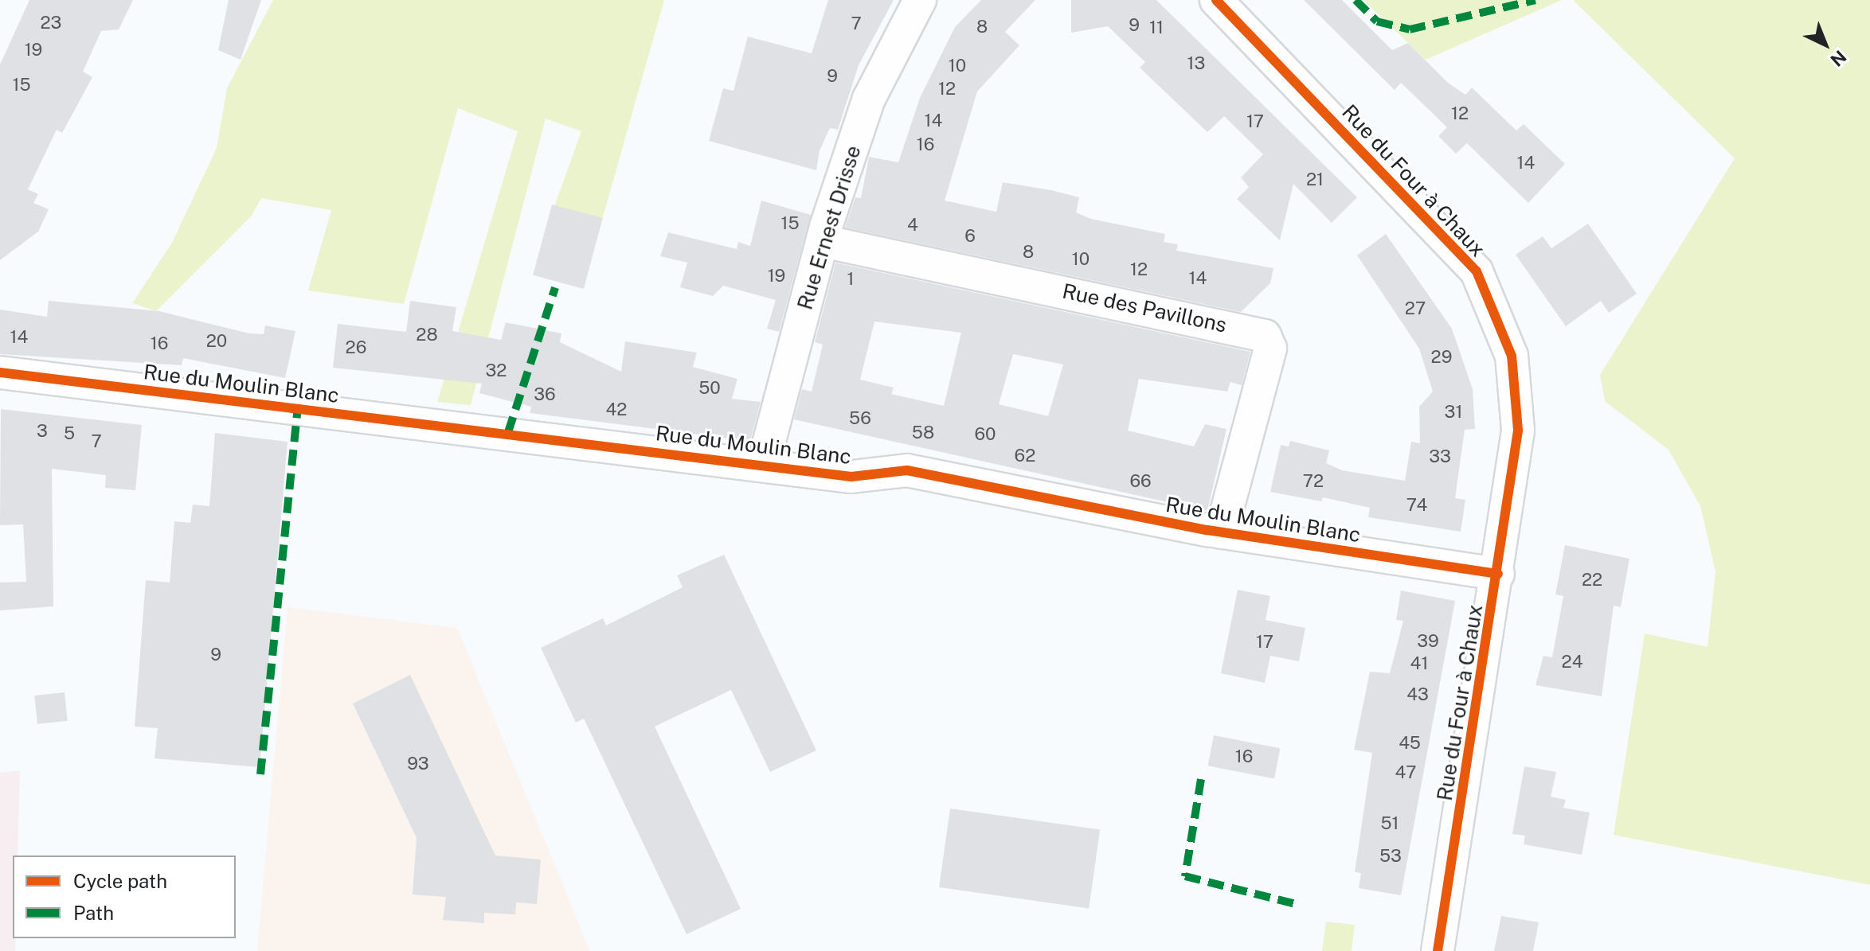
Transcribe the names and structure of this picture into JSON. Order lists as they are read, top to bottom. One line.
{"streets":{"street":["Rue du Four à Chaux","Rue Ernest Drisse","Rue des Pavillons","Rue du Moulin Blanc"]},"crossings":[["Rue du Four à Chaux","Rue du Moulin Blanc"],["Rue Ernest Drisse","Rue des Pavillons"],["Rue Ernest Drisse","Rue du Moulin Blanc"],["Rue des Pavillons","Rue du Moulin Blanc"]],"house_numbers":["23","7","9","8","11","19","13","10","9","15","12","12","14","17","16","14","21","15","4","6","8","10","12","19","14","1","27","28","14","20","16","26","29","32","50","36","42","31","56","3","58","5","60","7","62","33","66","72","74","22","39","17","9","24","41","43","45","16","93","47","51","53"],"legend":["Cycle path","Path"],"north":"bottom right"}
